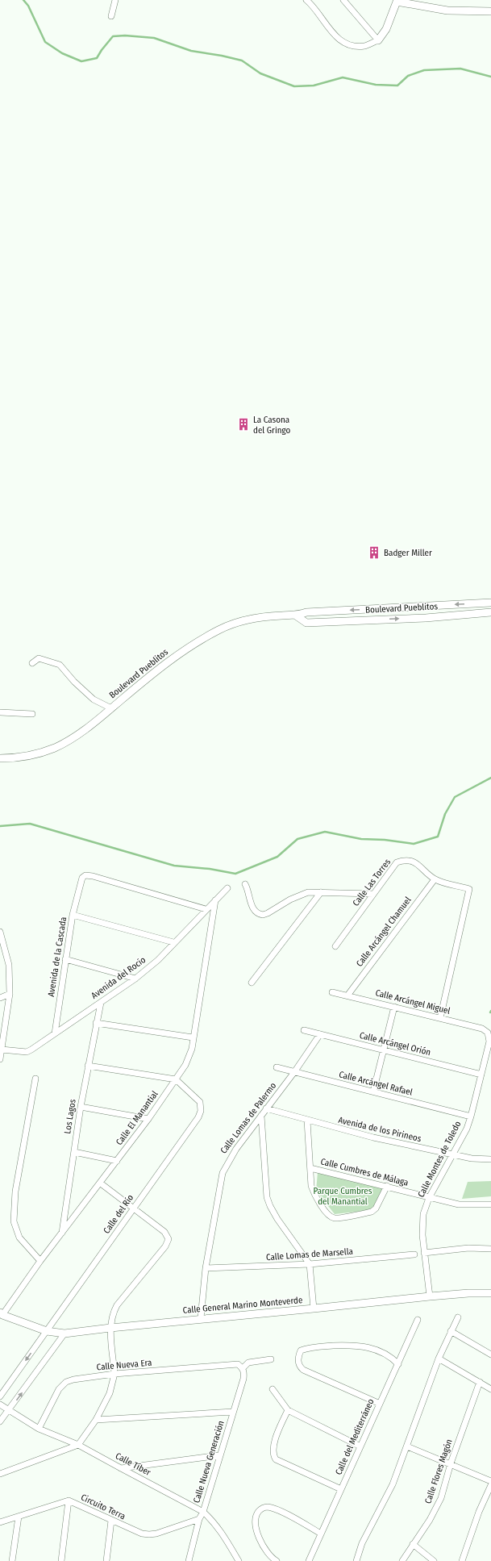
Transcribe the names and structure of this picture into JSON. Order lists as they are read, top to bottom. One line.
{"streets":{"street":["Boulevard Pueblitos","Calle Las Torres","Calle Arcángel Chamuel","Avenida de la Cascada","Avenida del Rocío","Calle Arcángel Miguel","Calle Arcángel Orión","Calle Arcángel Rafael","Los Lagos","Calle El Manantial","Calle Lomas de Palermo","Avenida de los Pirineos","Calle Montes de Toledo","Calle Cumbres de Málaga","Calle del Río","Calle Lomas de Marsella","Calle General Marino Monteverde","Calle Nueva Era","Calle del Mediterráneo","Calle Nueva Generación","Calle Tíber","Calle Flores Magón","Circuito Terra"]},"crossings":[["Calle Las Torres","Calle Arcángel Chamuel"],["Calle Las Torres","Calle Arcángel Miguel"],["Calle Arcángel Chamuel","Calle Arcángel Miguel"],["Avenida de la Cascada","Avenida del Rocío"],["Avenida del Rocío","Los Lagos"],["Avenida del Rocío","Calle El Manantial"],["Calle Arcángel Miguel","Calle Montes de Toledo"],["Calle Arcángel Orión","Calle Lomas de Palermo"],["Calle Arcángel Orión","Calle Montes de Toledo"],["Calle Arcángel Rafael","Calle Lomas de Palermo"],["Calle Arcángel Rafael","Calle Montes de Toledo"],["Los Lagos","Calle El Manantial"],["Calle El Manantial","Calle del Río"],["Calle El Manantial","Calle General Marino Monteverde"],["Calle Lomas de Palermo","Avenida de los Pirineos"],["Calle Lomas de Palermo","Calle Lomas de Marsella"],["Calle Lomas de Palermo","Calle General Marino Monteverde"],["Avenida de los Pirineos","Calle Montes de Toledo"],["Calle Montes de Toledo","Calle Cumbres de Málaga"],["Calle Montes de Toledo","Calle General Marino Monteverde"],["Calle del Río","Calle General Marino Monteverde"],["Calle Nueva Era","Calle Nueva Generación"],["Calle Nueva Era","Calle Tíber"],["Calle Nueva Generación","Calle Tíber"],["Calle Nueva Generación","Circuito Terra"]],"parks":["Parque Cumbres del Manantial"],"places":{"building":["La Casona del Gringo","Badger Miller"]}}
